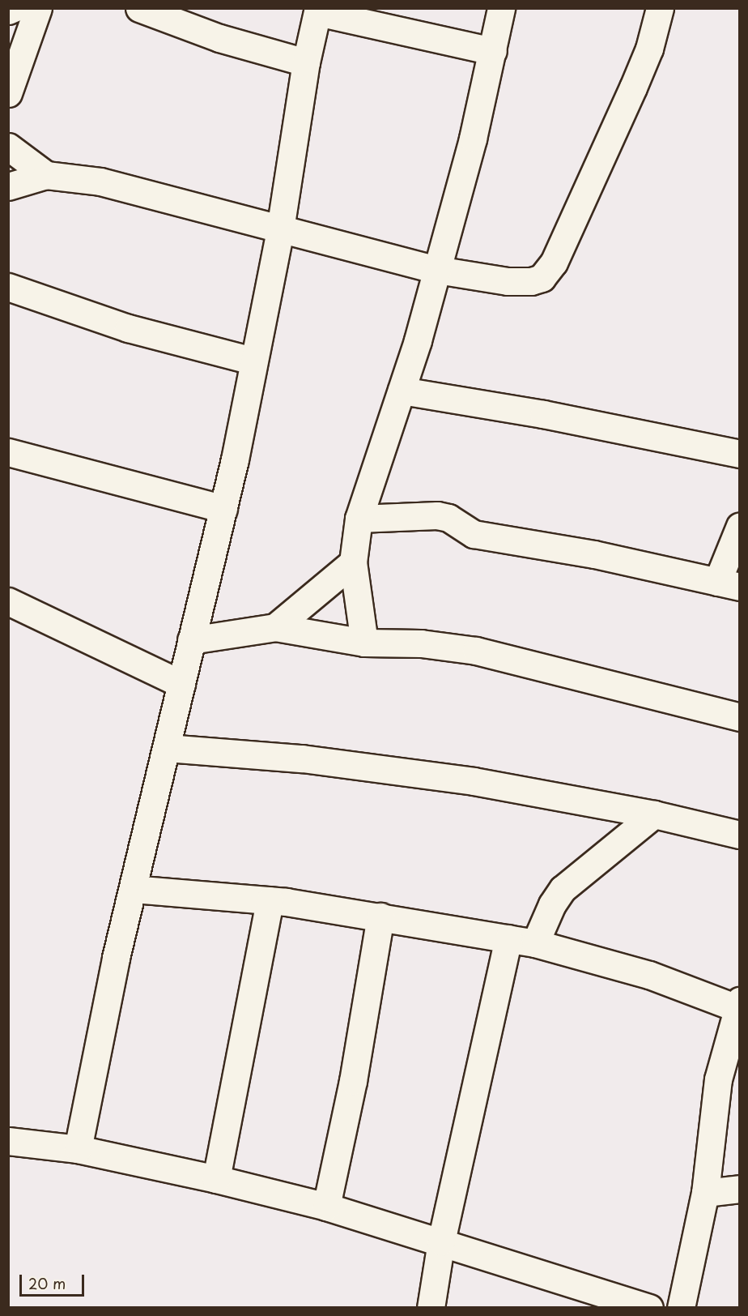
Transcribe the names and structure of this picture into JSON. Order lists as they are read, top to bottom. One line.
{"scale_bar":"20 m"}
